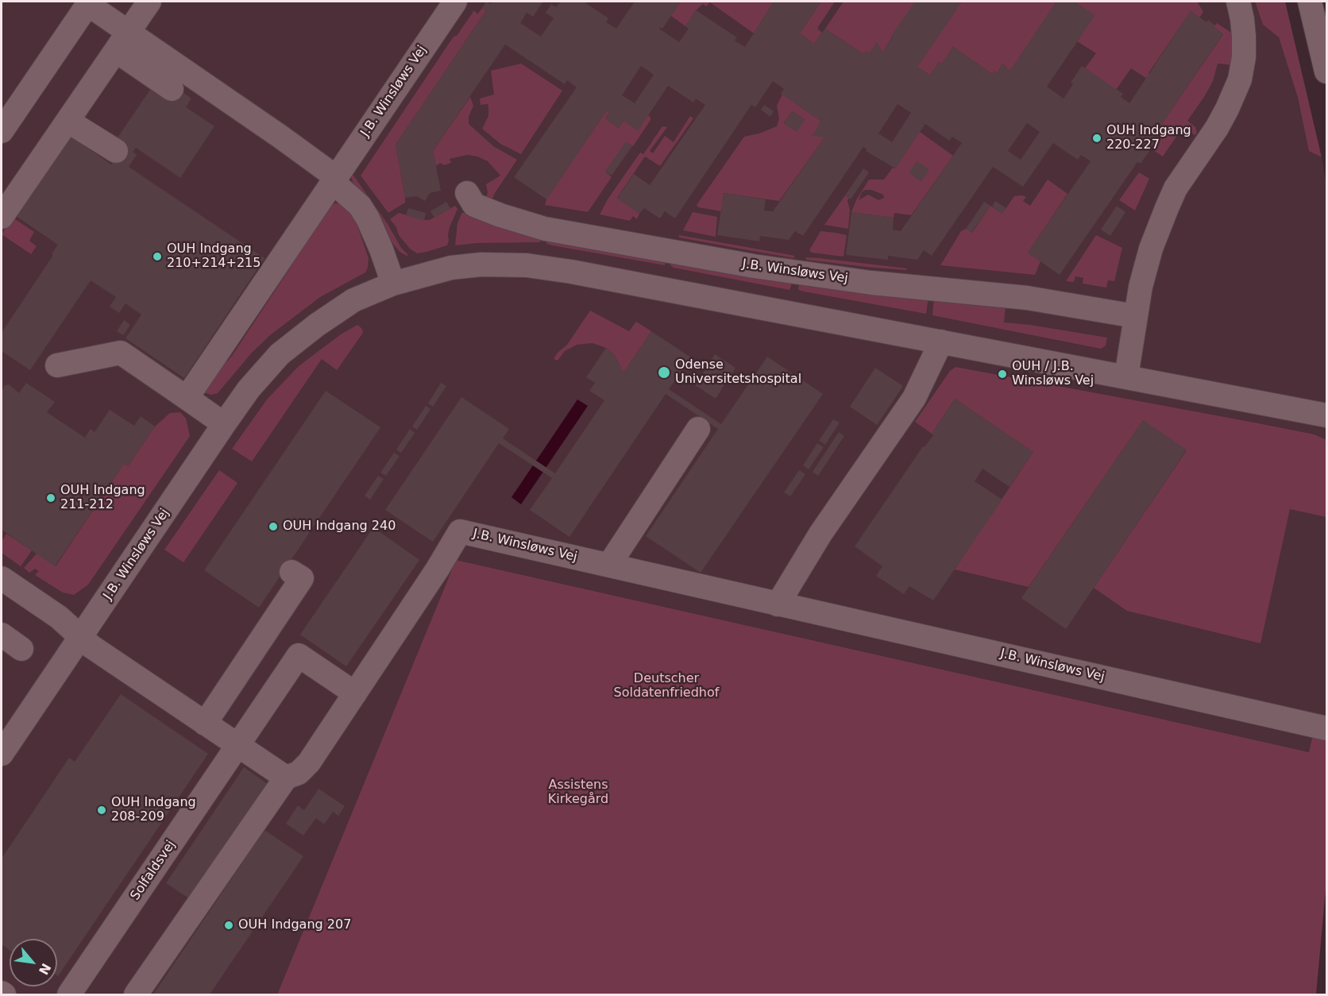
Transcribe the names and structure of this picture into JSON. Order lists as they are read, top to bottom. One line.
{"streets":{"street":["J.B. Winsløws Vej","Solfaldsvej"]},"parks":["Deutscher Soldatenfriedhof","Assistens Kirkegård"],"places":["OUH Indgang 220-227","OUH Indgang 210+214+215","Odense Universitetshospital","OUH / J.B. Winsløws Vej","OUH Indgang 211-212","OUH Indgang 240","OUH Indgang 208-209","OUH Indgang 207"],"north":"bottom right"}
